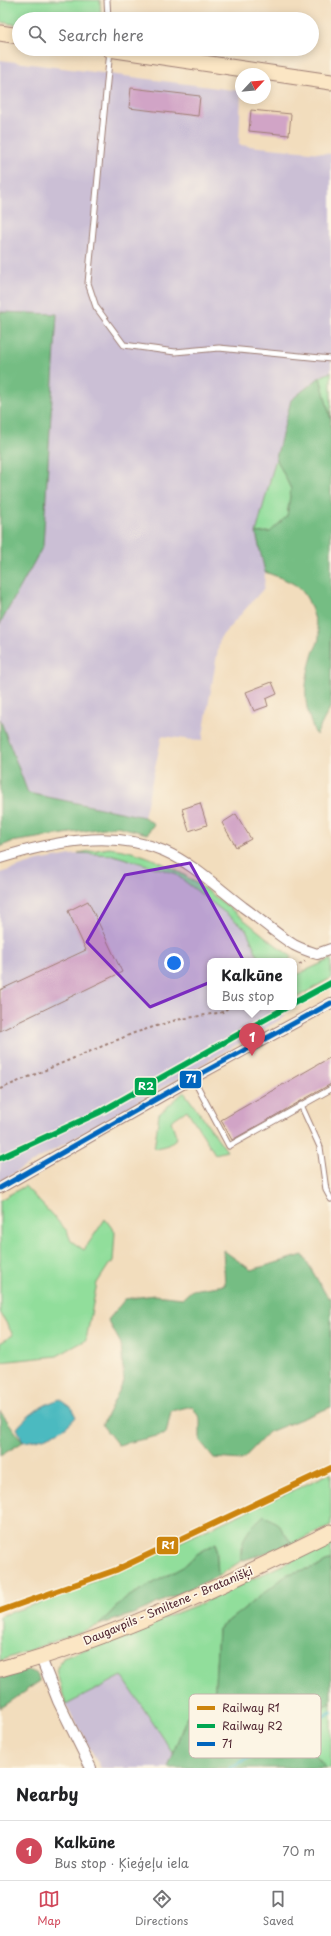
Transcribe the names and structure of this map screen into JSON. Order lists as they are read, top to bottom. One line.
{"streets":{"main road":["Daugavpils - Smiltene - Bratanišķi"]},"lines":["rail line R2","transit line 71","rail line R1"],"legend":["Railway R1","Railway R2","71"],"north":"top right","page":{"search":"Search here","popup":["Kalkūne","Bus stop"],"pins":"1","heading":"Nearby","list":[{"mark":"1","name":"Kalkūne","note":"Bus stop · Ķieģeļu iela","value":"70 m"}],"nav":["Map","Directions","Saved"]}}
